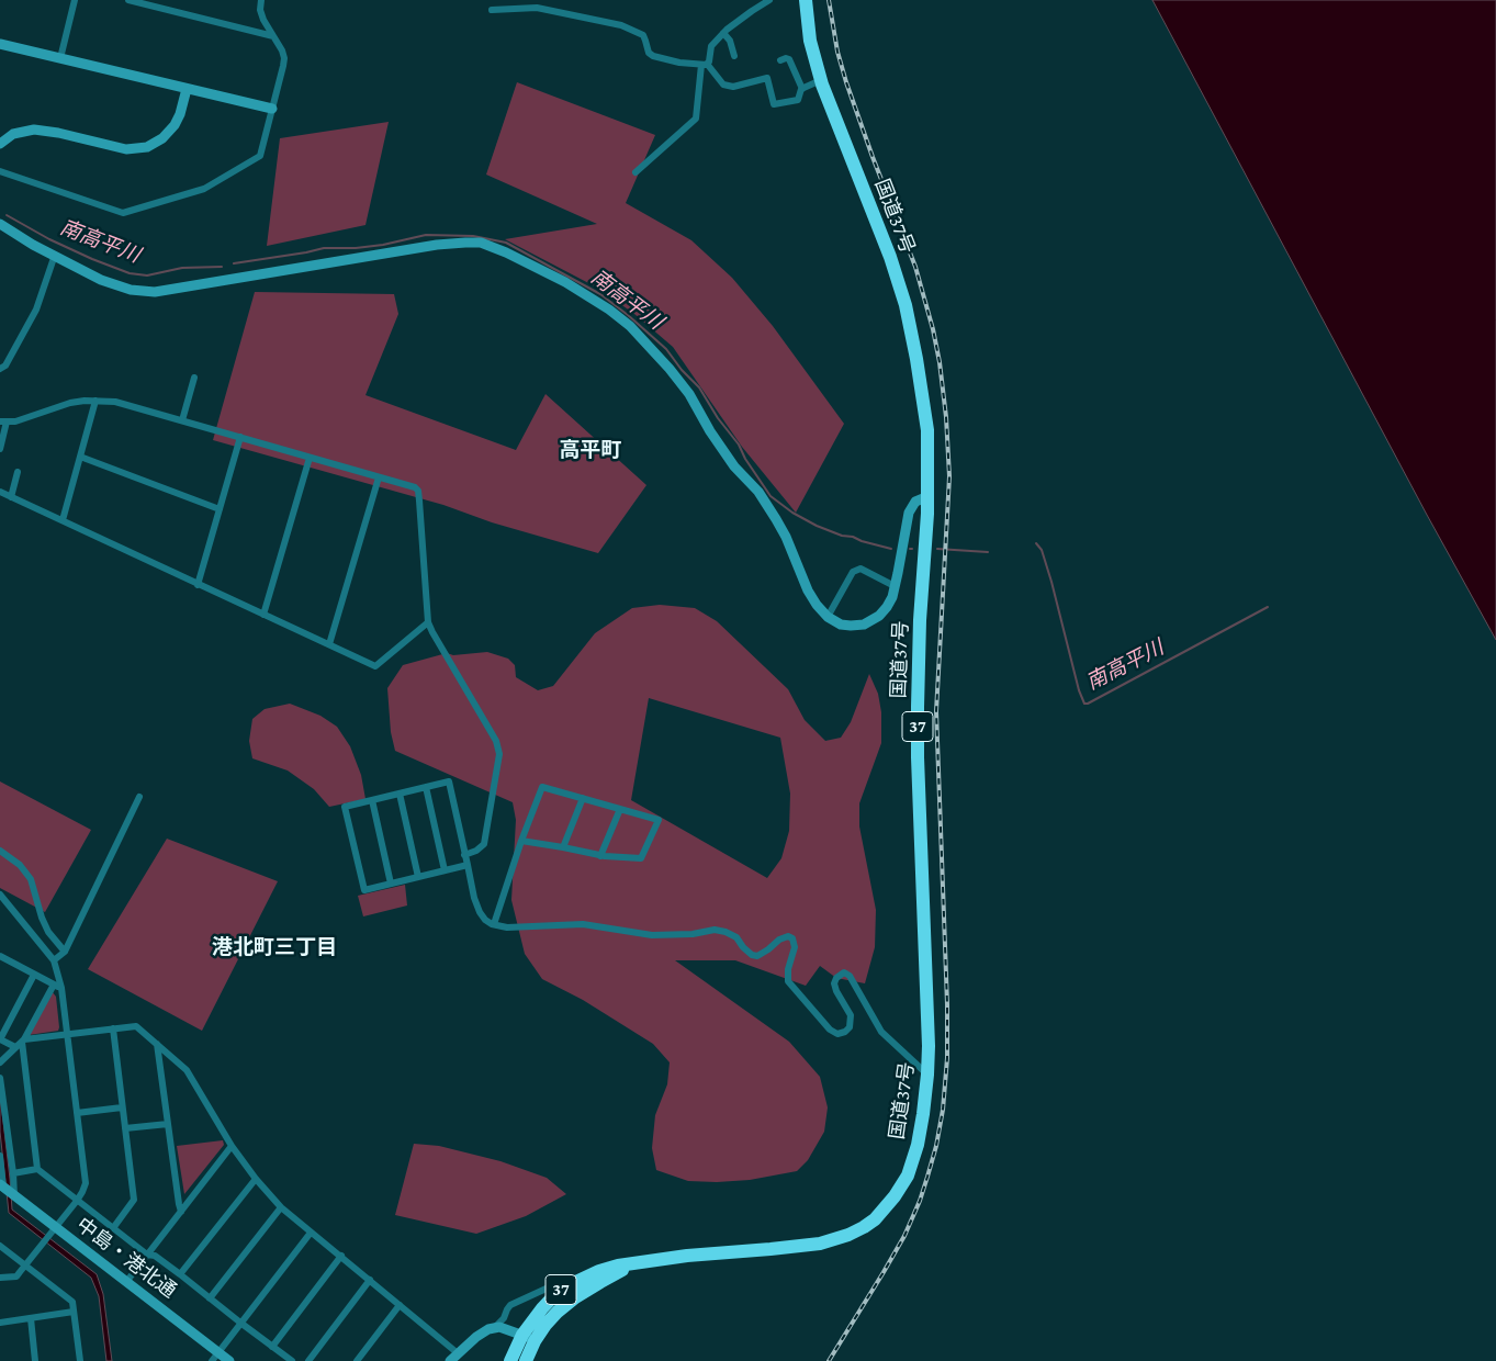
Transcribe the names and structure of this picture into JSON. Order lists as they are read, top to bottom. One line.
{"streets":{"highway":["国道37号","37"],"street":["中島・港北通"]},"districts":["高平町","港北町三丁目"],"water":["南高平川"]}
